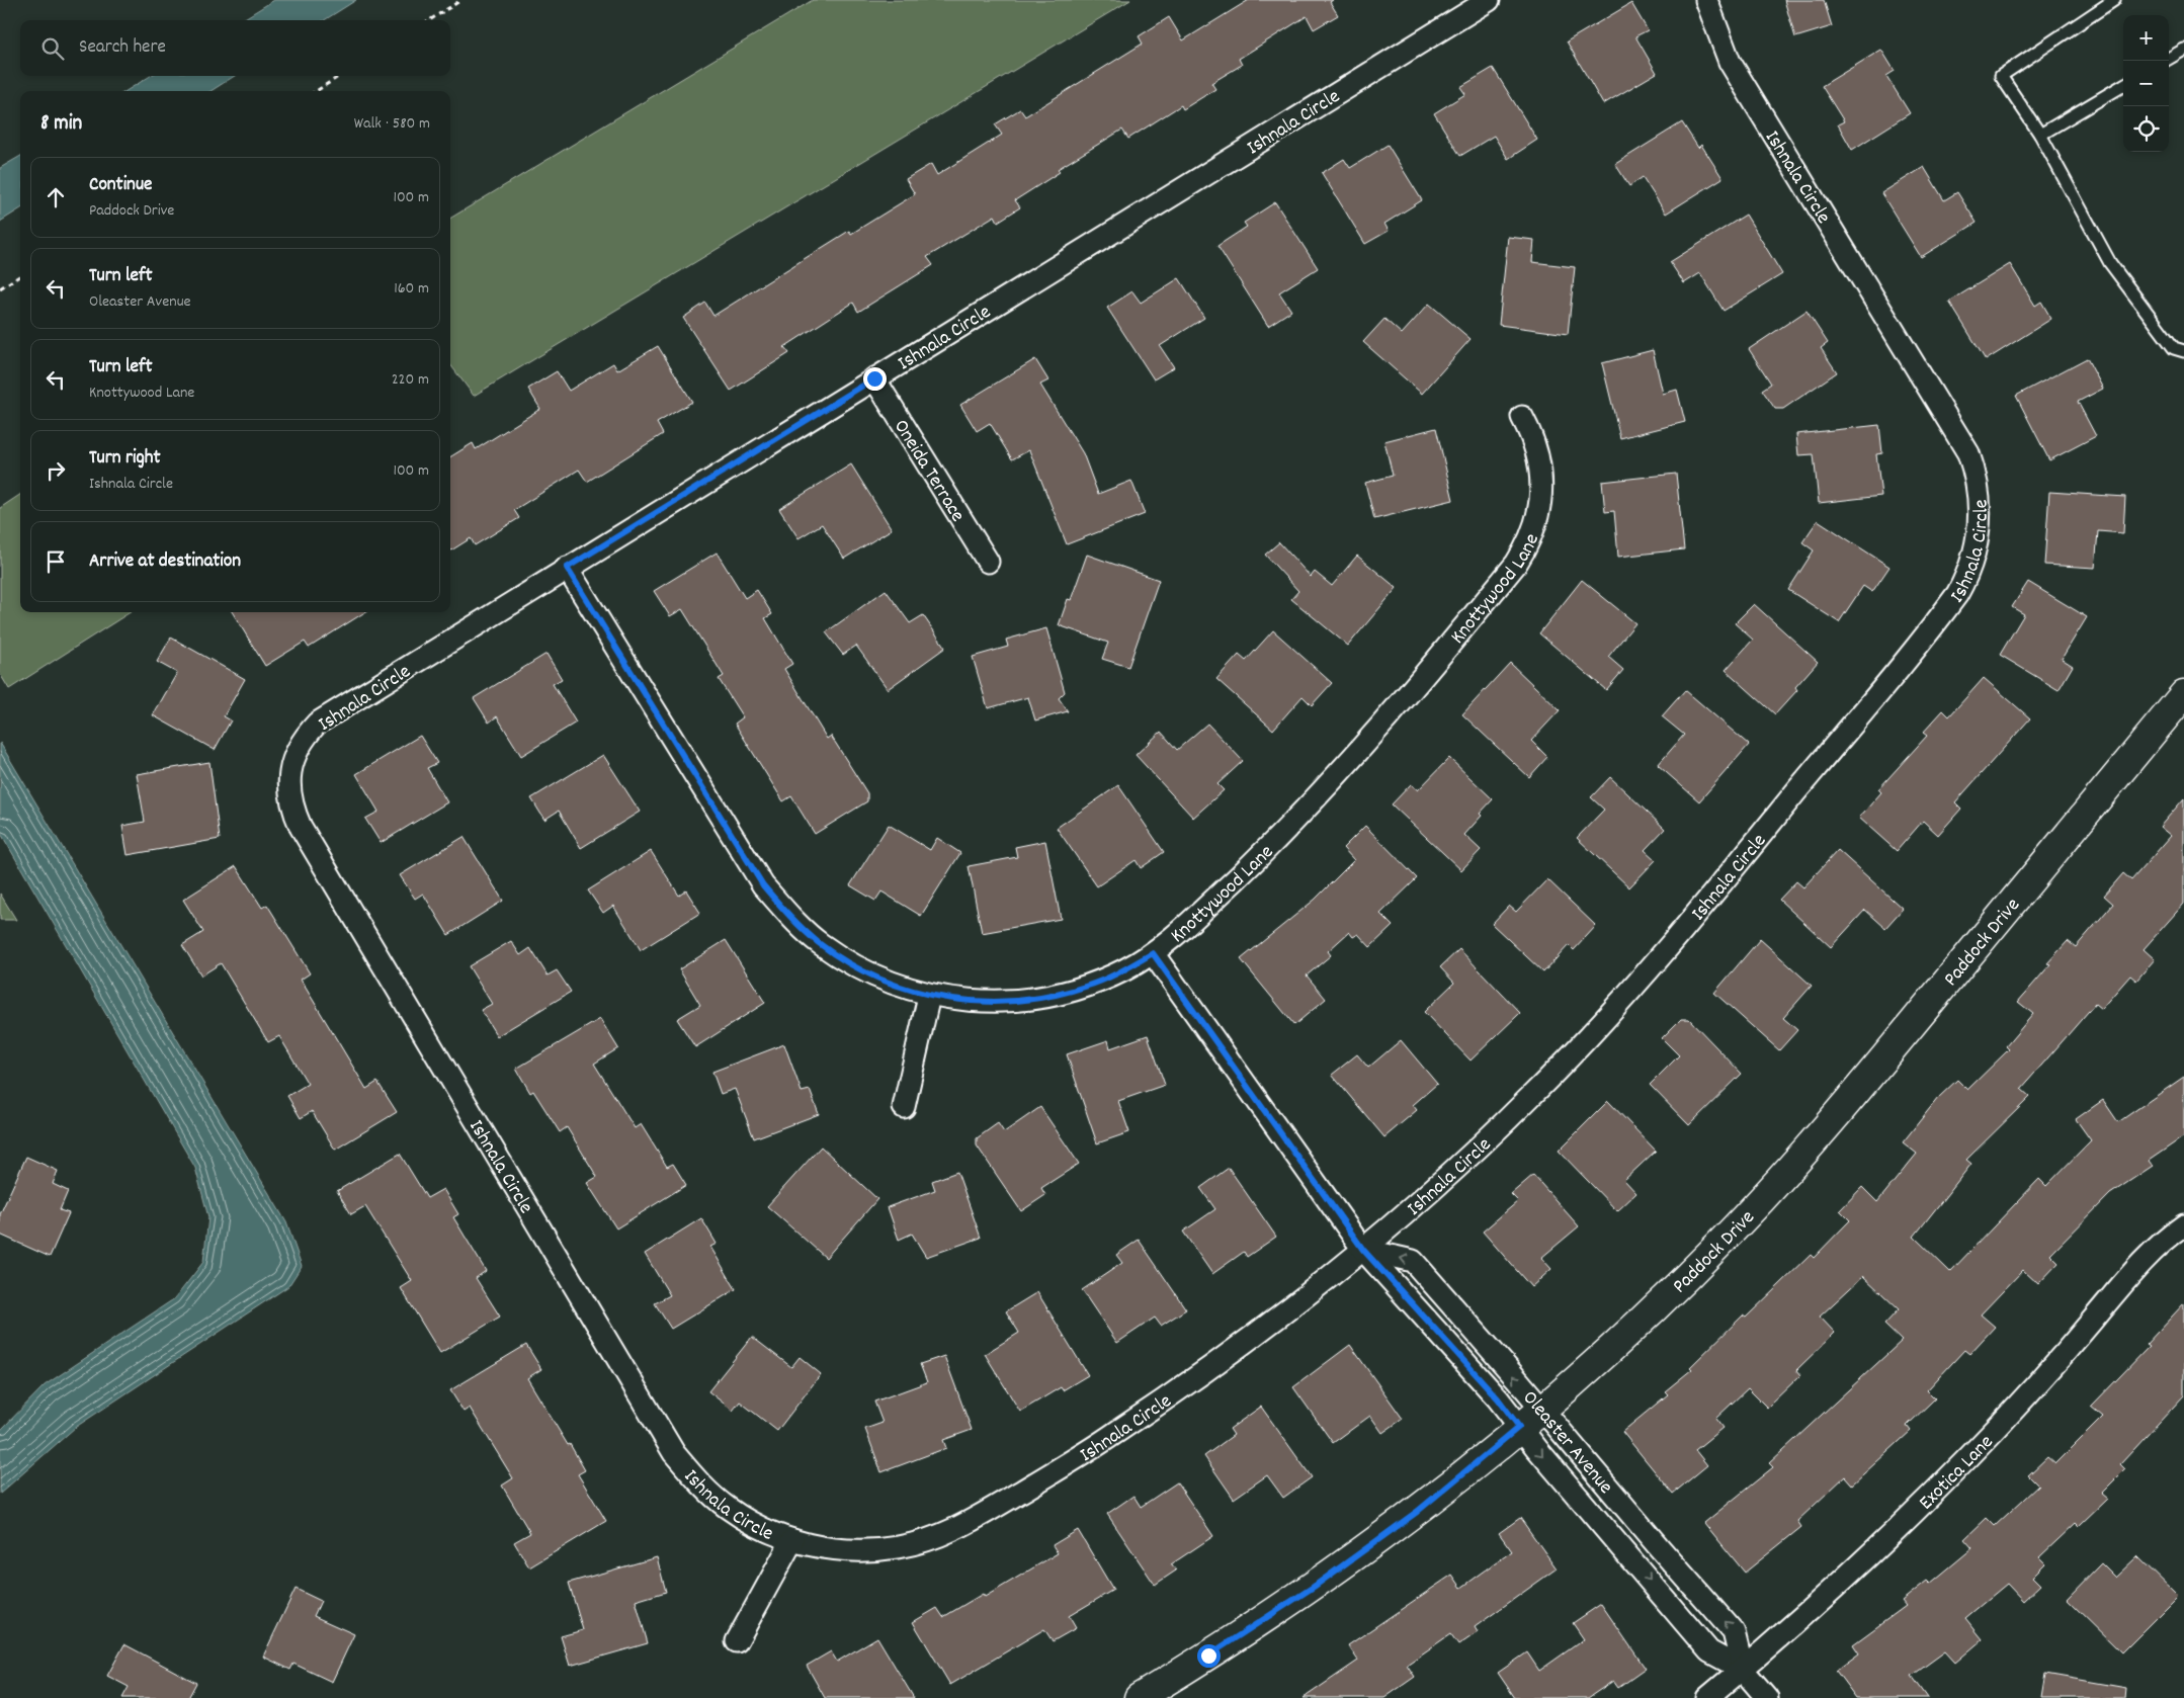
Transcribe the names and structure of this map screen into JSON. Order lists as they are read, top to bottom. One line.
{"streets":{"street":["Ishnala Circle","Oneida Terrace","Knottywood Lane","Paddock Drive","Oleaster Avenue","Exotica Lane"]},"crossings":[["Ishnala Circle","Oneida Terrace"],["Ishnala Circle","Knottywood Lane"],["Ishnala Circle","Oleaster Avenue"],["Knottywood Lane","Oleaster Avenue"],["Paddock Drive","Oleaster Avenue"],["Oleaster Avenue","Exotica Lane"]],"page":{"map_buttons":["+","−"],"search":"Search here","heading":["8 min","Walk · 580 m"],"list":[["Continue","Paddock Drive","100 m"],["Turn left","Oleaster Avenue","160 m"],["Turn left","Knottywood Lane","220 m"],["Turn right","Ishnala Circle","100 m"],"Arrive at destination"]}}
